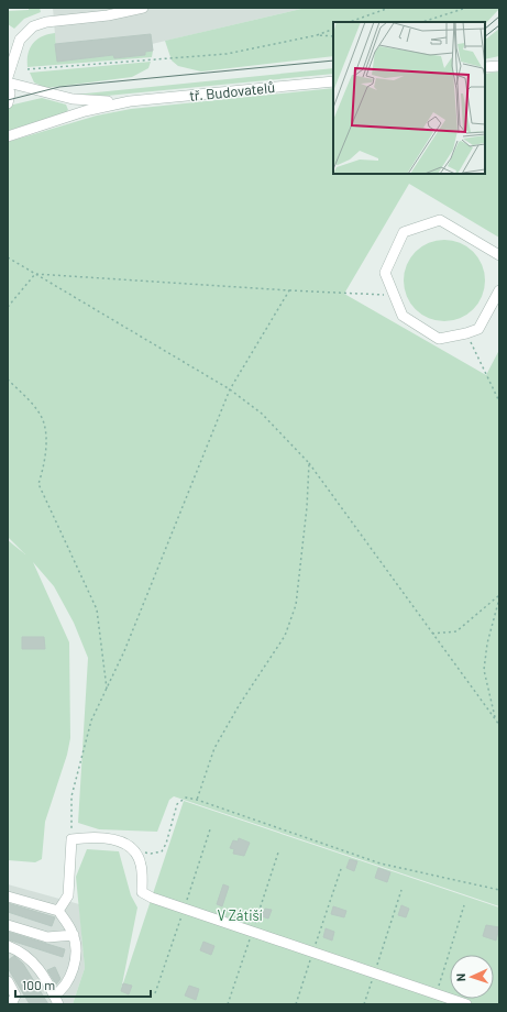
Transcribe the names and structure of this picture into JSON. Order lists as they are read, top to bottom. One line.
{"streets":{"street":["tř. Budovatelů"]},"parks":["V Zátiší"],"scale_bar":"100 m","north":"left"}
